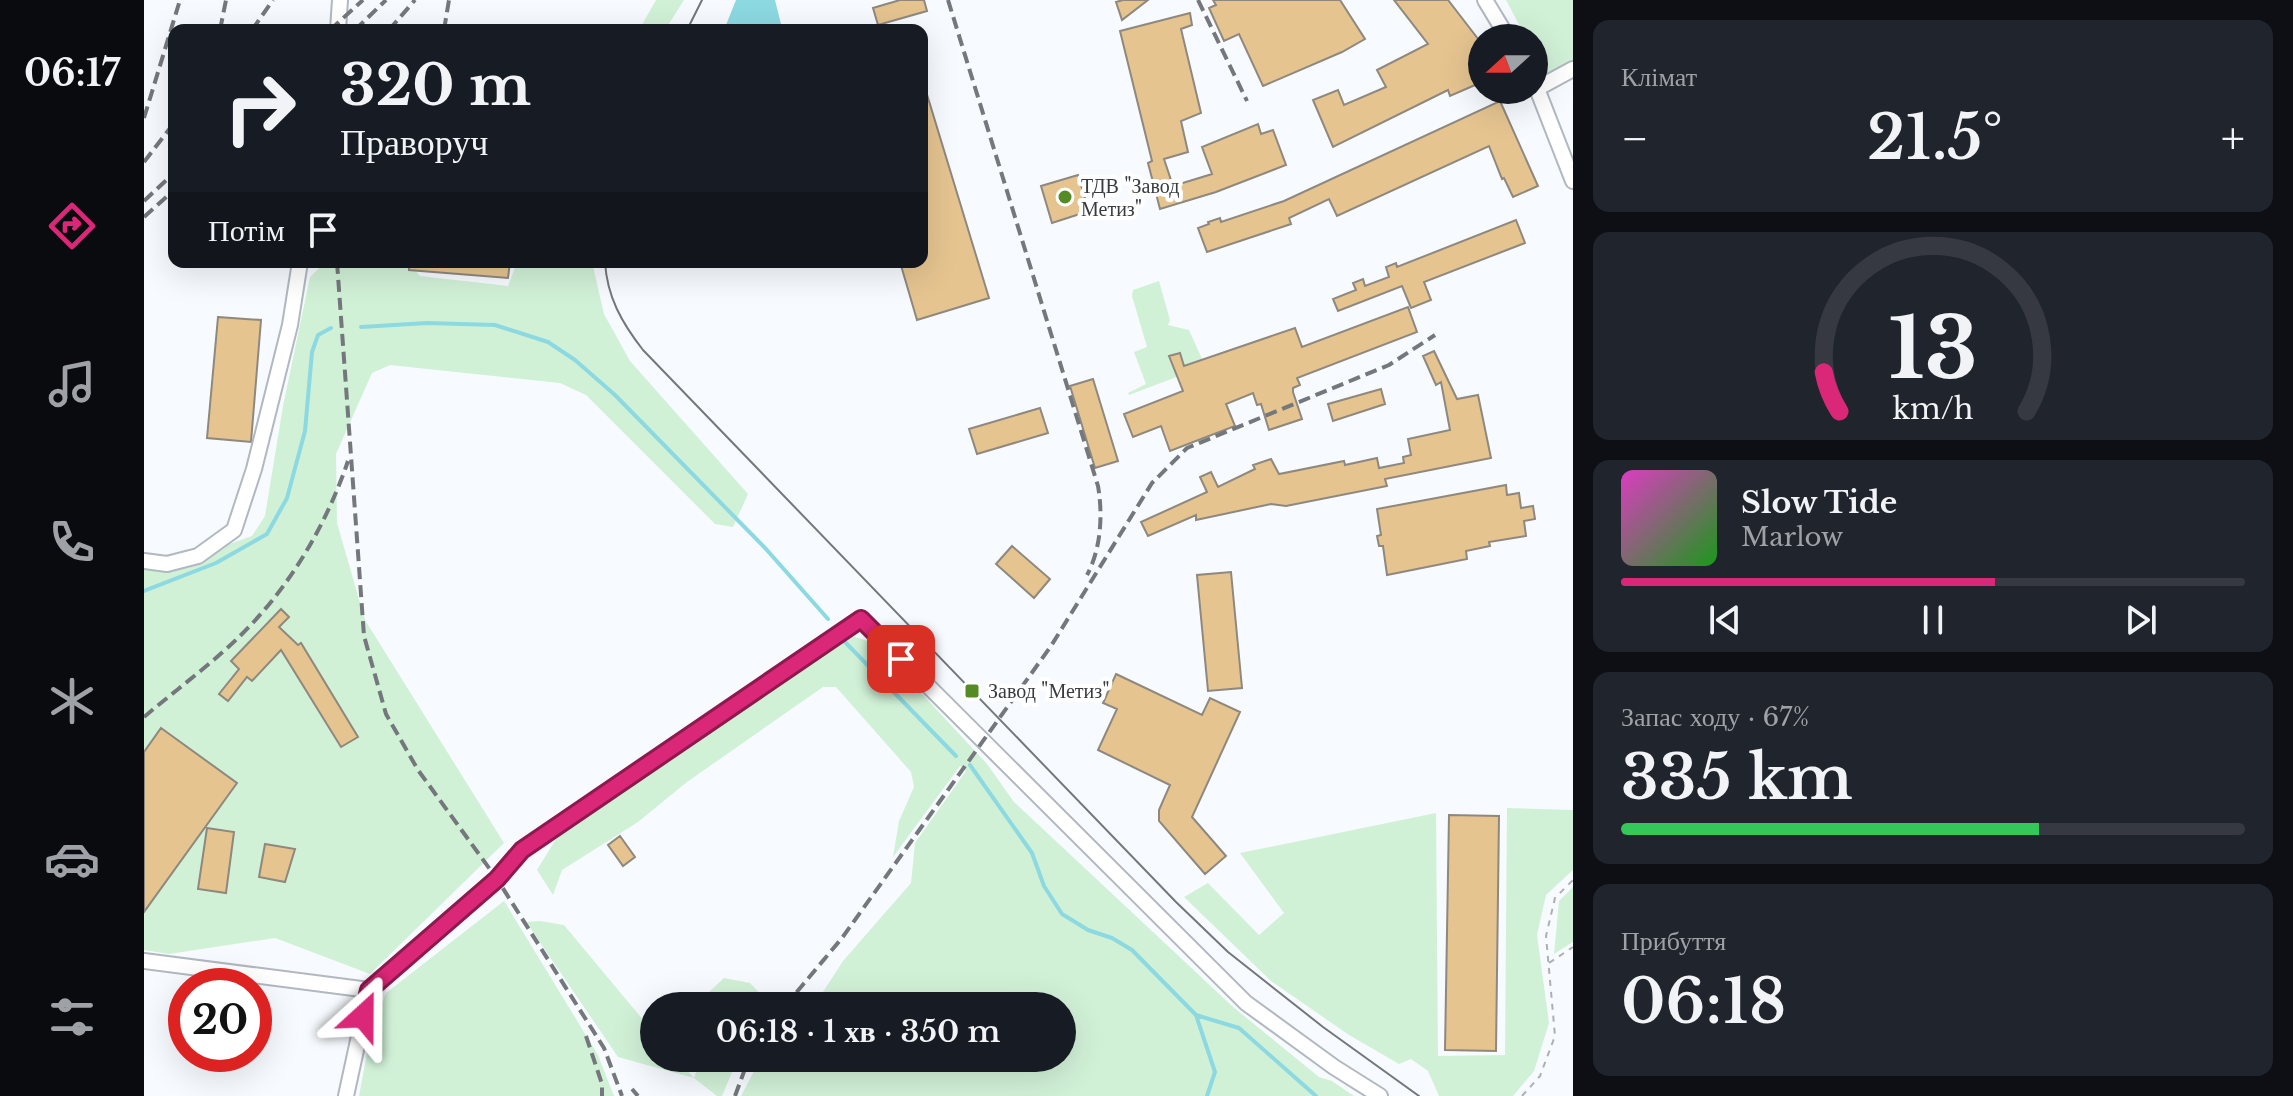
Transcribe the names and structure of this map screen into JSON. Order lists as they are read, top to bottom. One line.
{"places":{"other":["ТДВ \"Завод Метиз\""],"transit":["Завод \"Метиз\""]},"north":"left","page":{"tabs":"06:17","tile":["Клімат",["Запас ходу · 67%","335 km"],["Прибуття","06:18"]],"turn":["320 m","Праворуч"],"heat":["−","21.5°","+"],"then":"Потім","song":["Slow Tide","Marlow"],"limit":"20","trip":"06:18 · 1 хв · 350 m","gauge":["13","km/h"]}}
